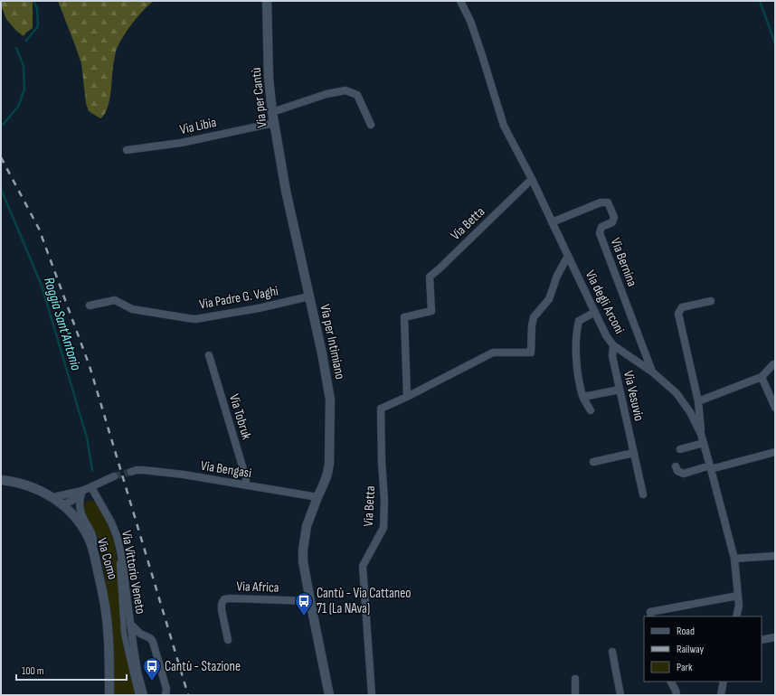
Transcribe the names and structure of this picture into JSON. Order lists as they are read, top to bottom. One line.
{"streets":{"street":["Via per Cantù","Via Libia","Via Betta","Via Bernina","Via Padre G. Vaghi","Via degli Arconi","Via per Intimiano","Via Vesuvio","Via Tobruk","Via Bengasi","Via Como","Via Vittorio Veneto","Via Africa"]},"crossings":[["Via per Cantù","Via Libia"],["Via per Cantù","Via per Intimiano"],["Via Betta","Via degli Arconi"],["Via Bernina","Via degli Arconi"],["Via Padre G. Vaghi","Via per Intimiano"],["Via degli Arconi","Via Vesuvio"],["Via per Intimiano","Via Bengasi"],["Via per Intimiano","Via Africa"],["Via Tobruk","Via Bengasi"]],"water":["Roggia Sant'Antonio"],"places":{"bus stop":["Cantù - Via Cattaneo 71 (La NAva)","Cantù - Stazione"]},"legend":["Road","Railway","Park"],"scale_bar":"100 m"}
